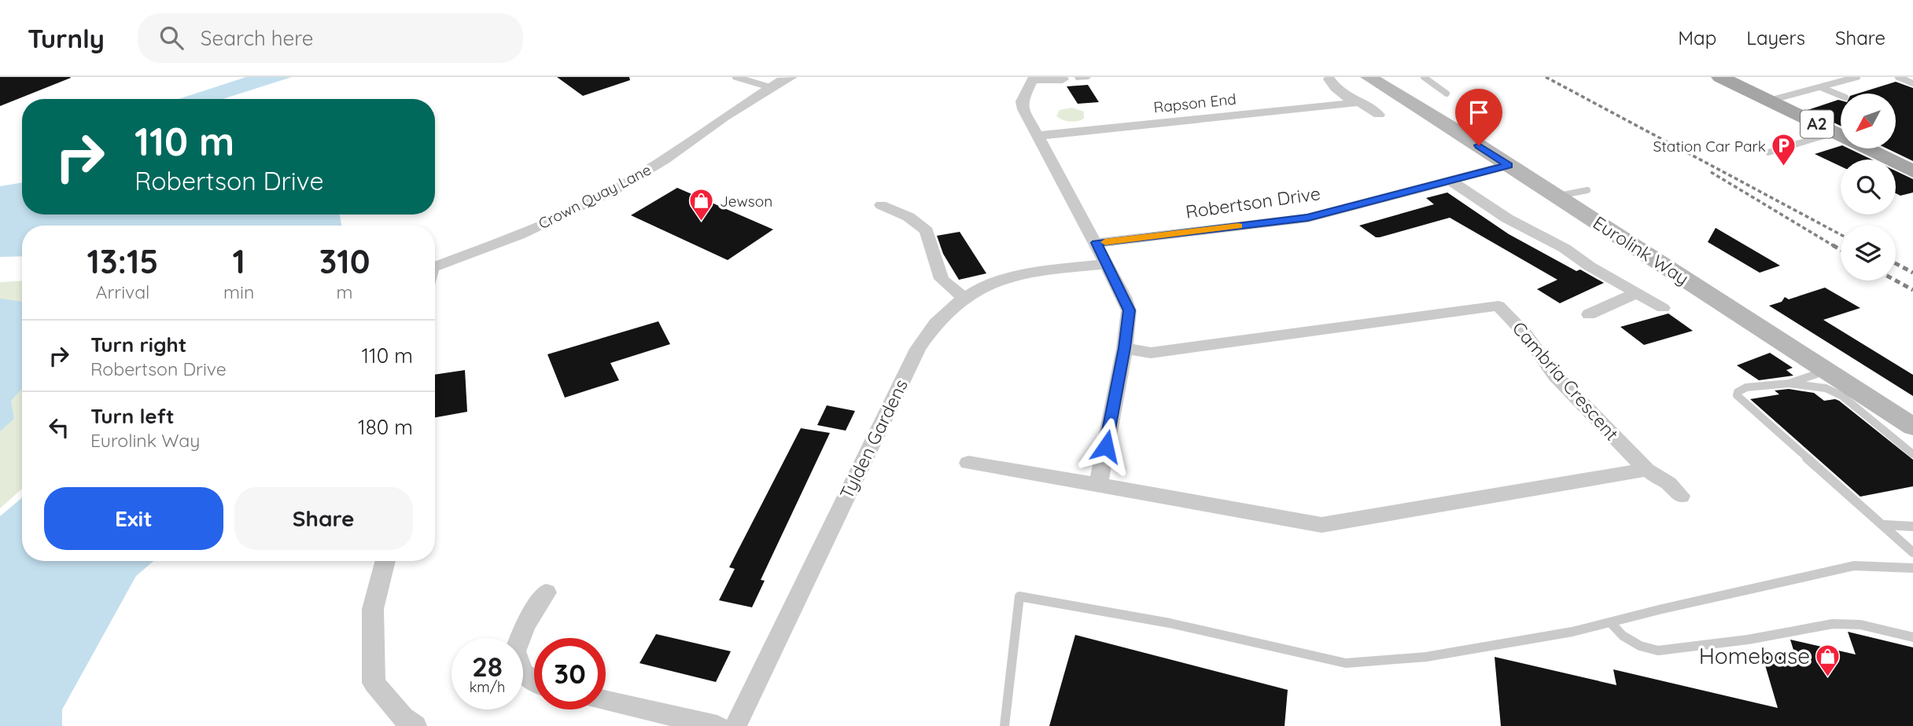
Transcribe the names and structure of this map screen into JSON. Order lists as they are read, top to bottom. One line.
{"streets":{"main road":["A2","Eurolink Way"],"street":["Rapson End","Crown Quay Lane","Robertson Drive","Cambria Crescent","Tylden Gardens"]},"crossings":[["Robertson Drive","Eurolink Way"]],"places":{"parking":["Station Car Park"],"shop":["Jewson","Homebase"]},"north":"bottom left","page":{"header":"Turnly","search":"Search here","nav":["Map","Layers","Share"],"turn":["110 m","Robertson Drive"],"eta":["13:15","Arrival","1","min","310","m"],"list":[{"name":"Turn right","note":"Robertson Drive","value":"110 m"},{"name":"Turn left","note":"Eurolink Way","value":"180 m"}],"buttons":["Exit","Share"],"speed":"28 km/h","limit":"30"}}
